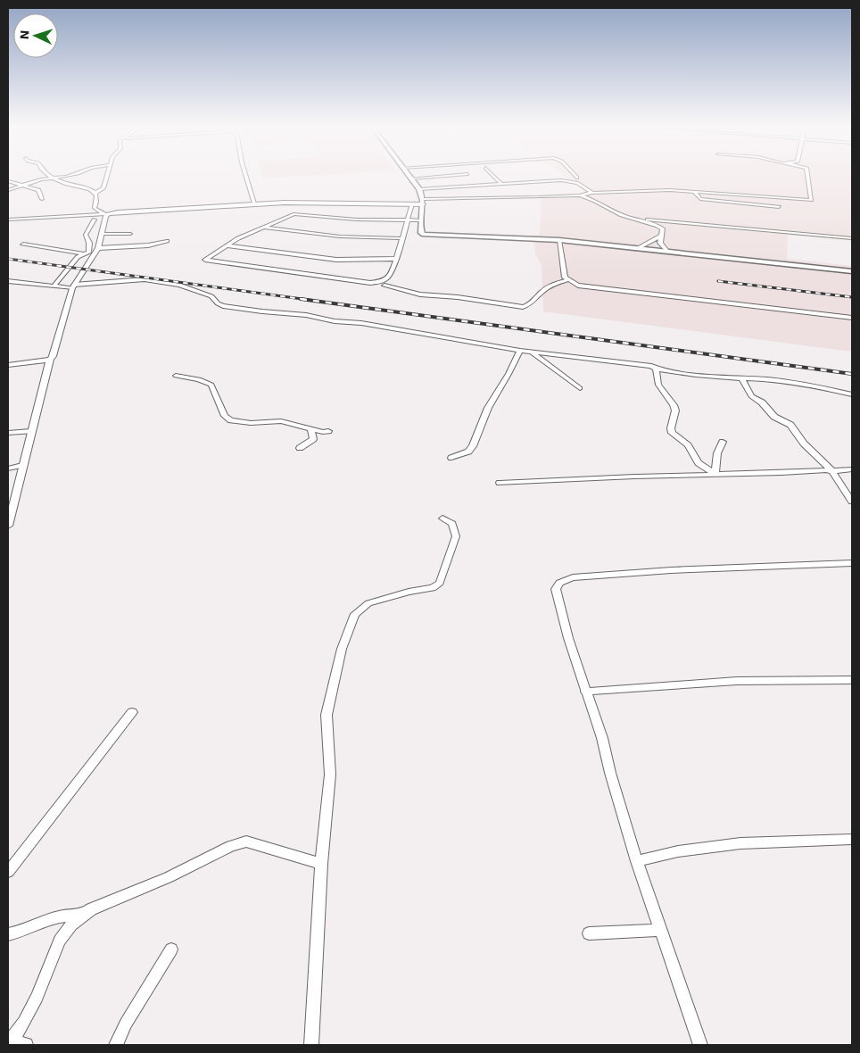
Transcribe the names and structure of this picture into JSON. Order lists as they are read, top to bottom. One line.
{"north":"left"}
